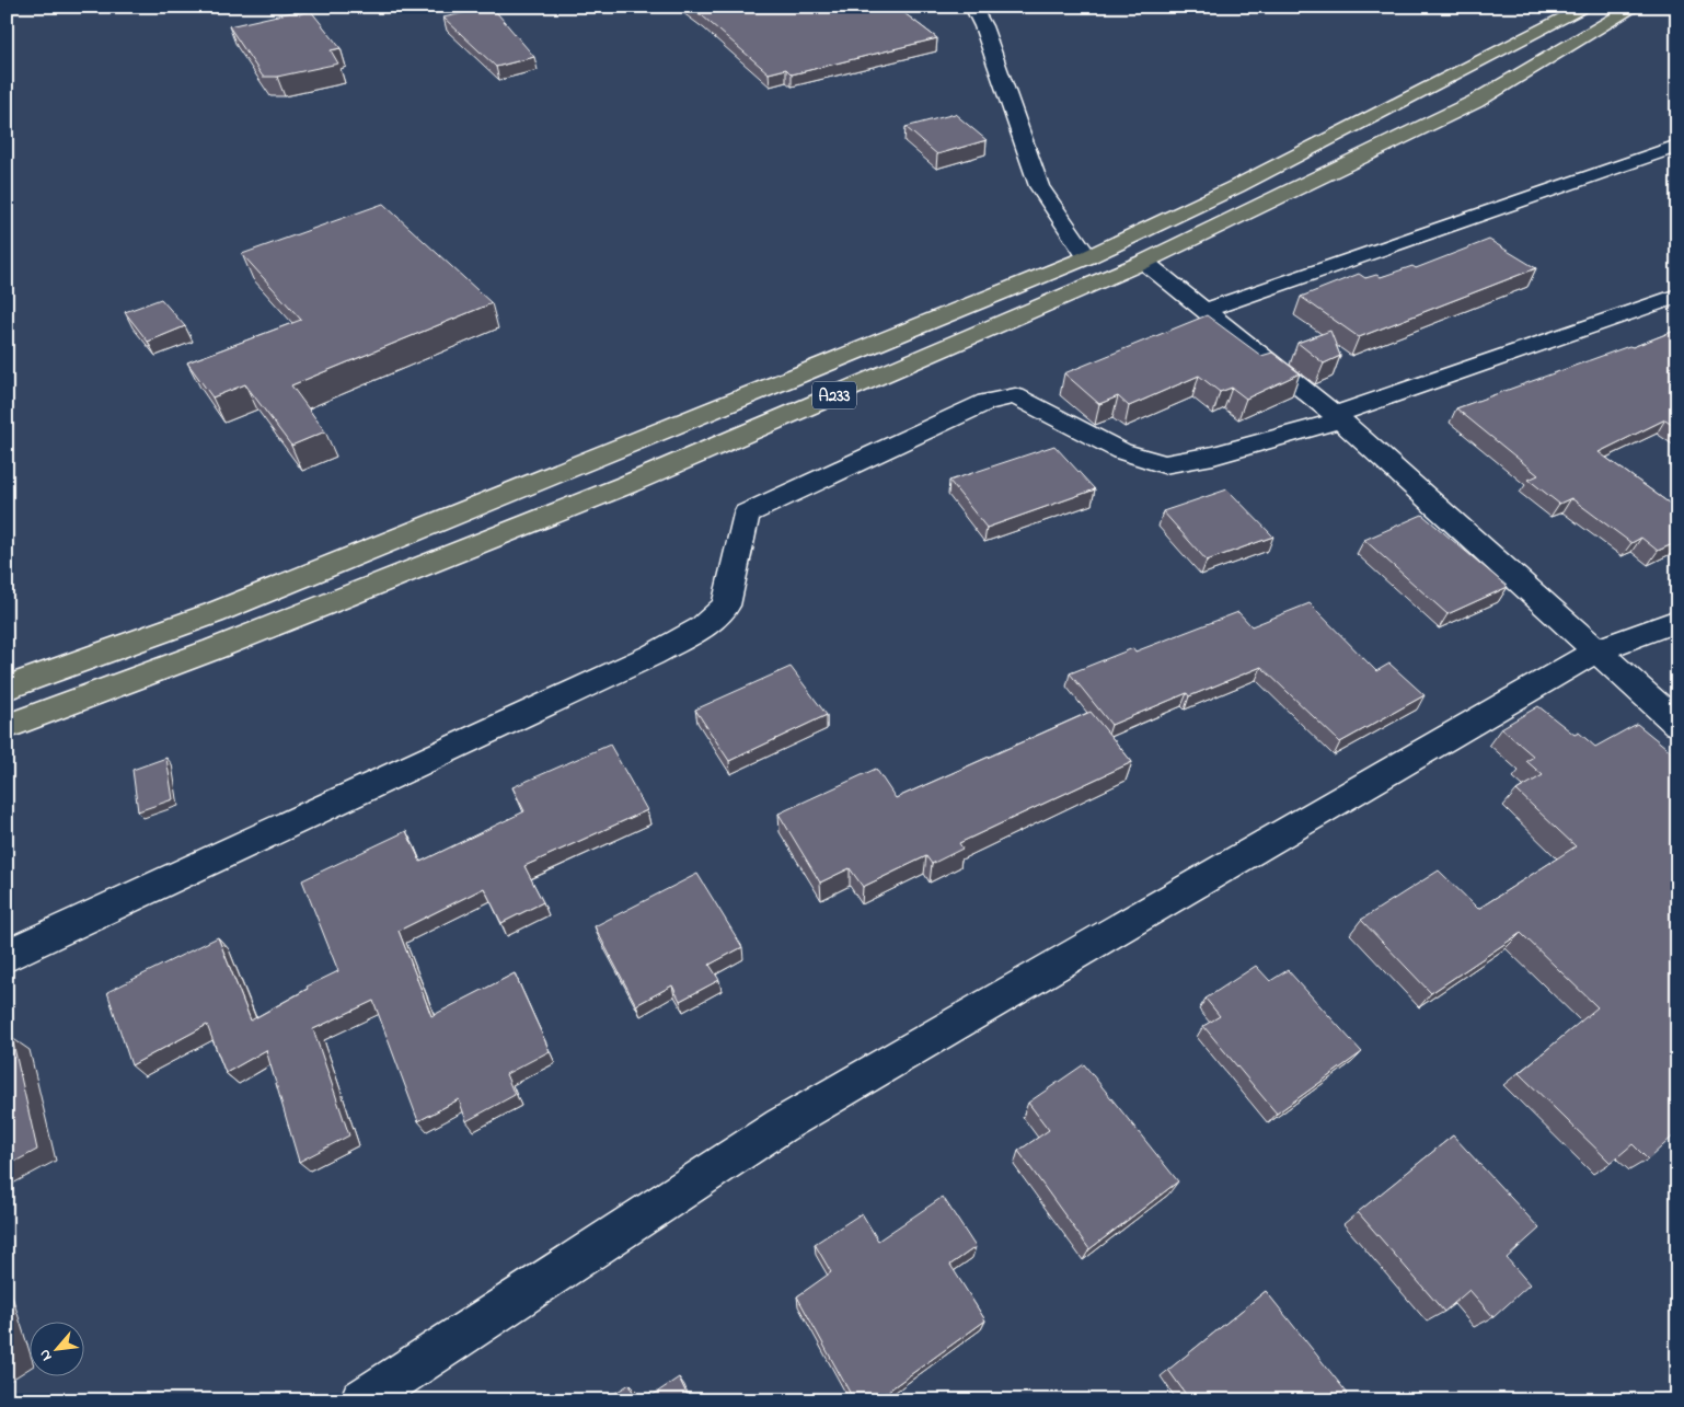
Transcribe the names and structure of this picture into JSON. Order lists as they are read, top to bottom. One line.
{"streets":{"highway":["A233"]},"north":"bottom left"}
